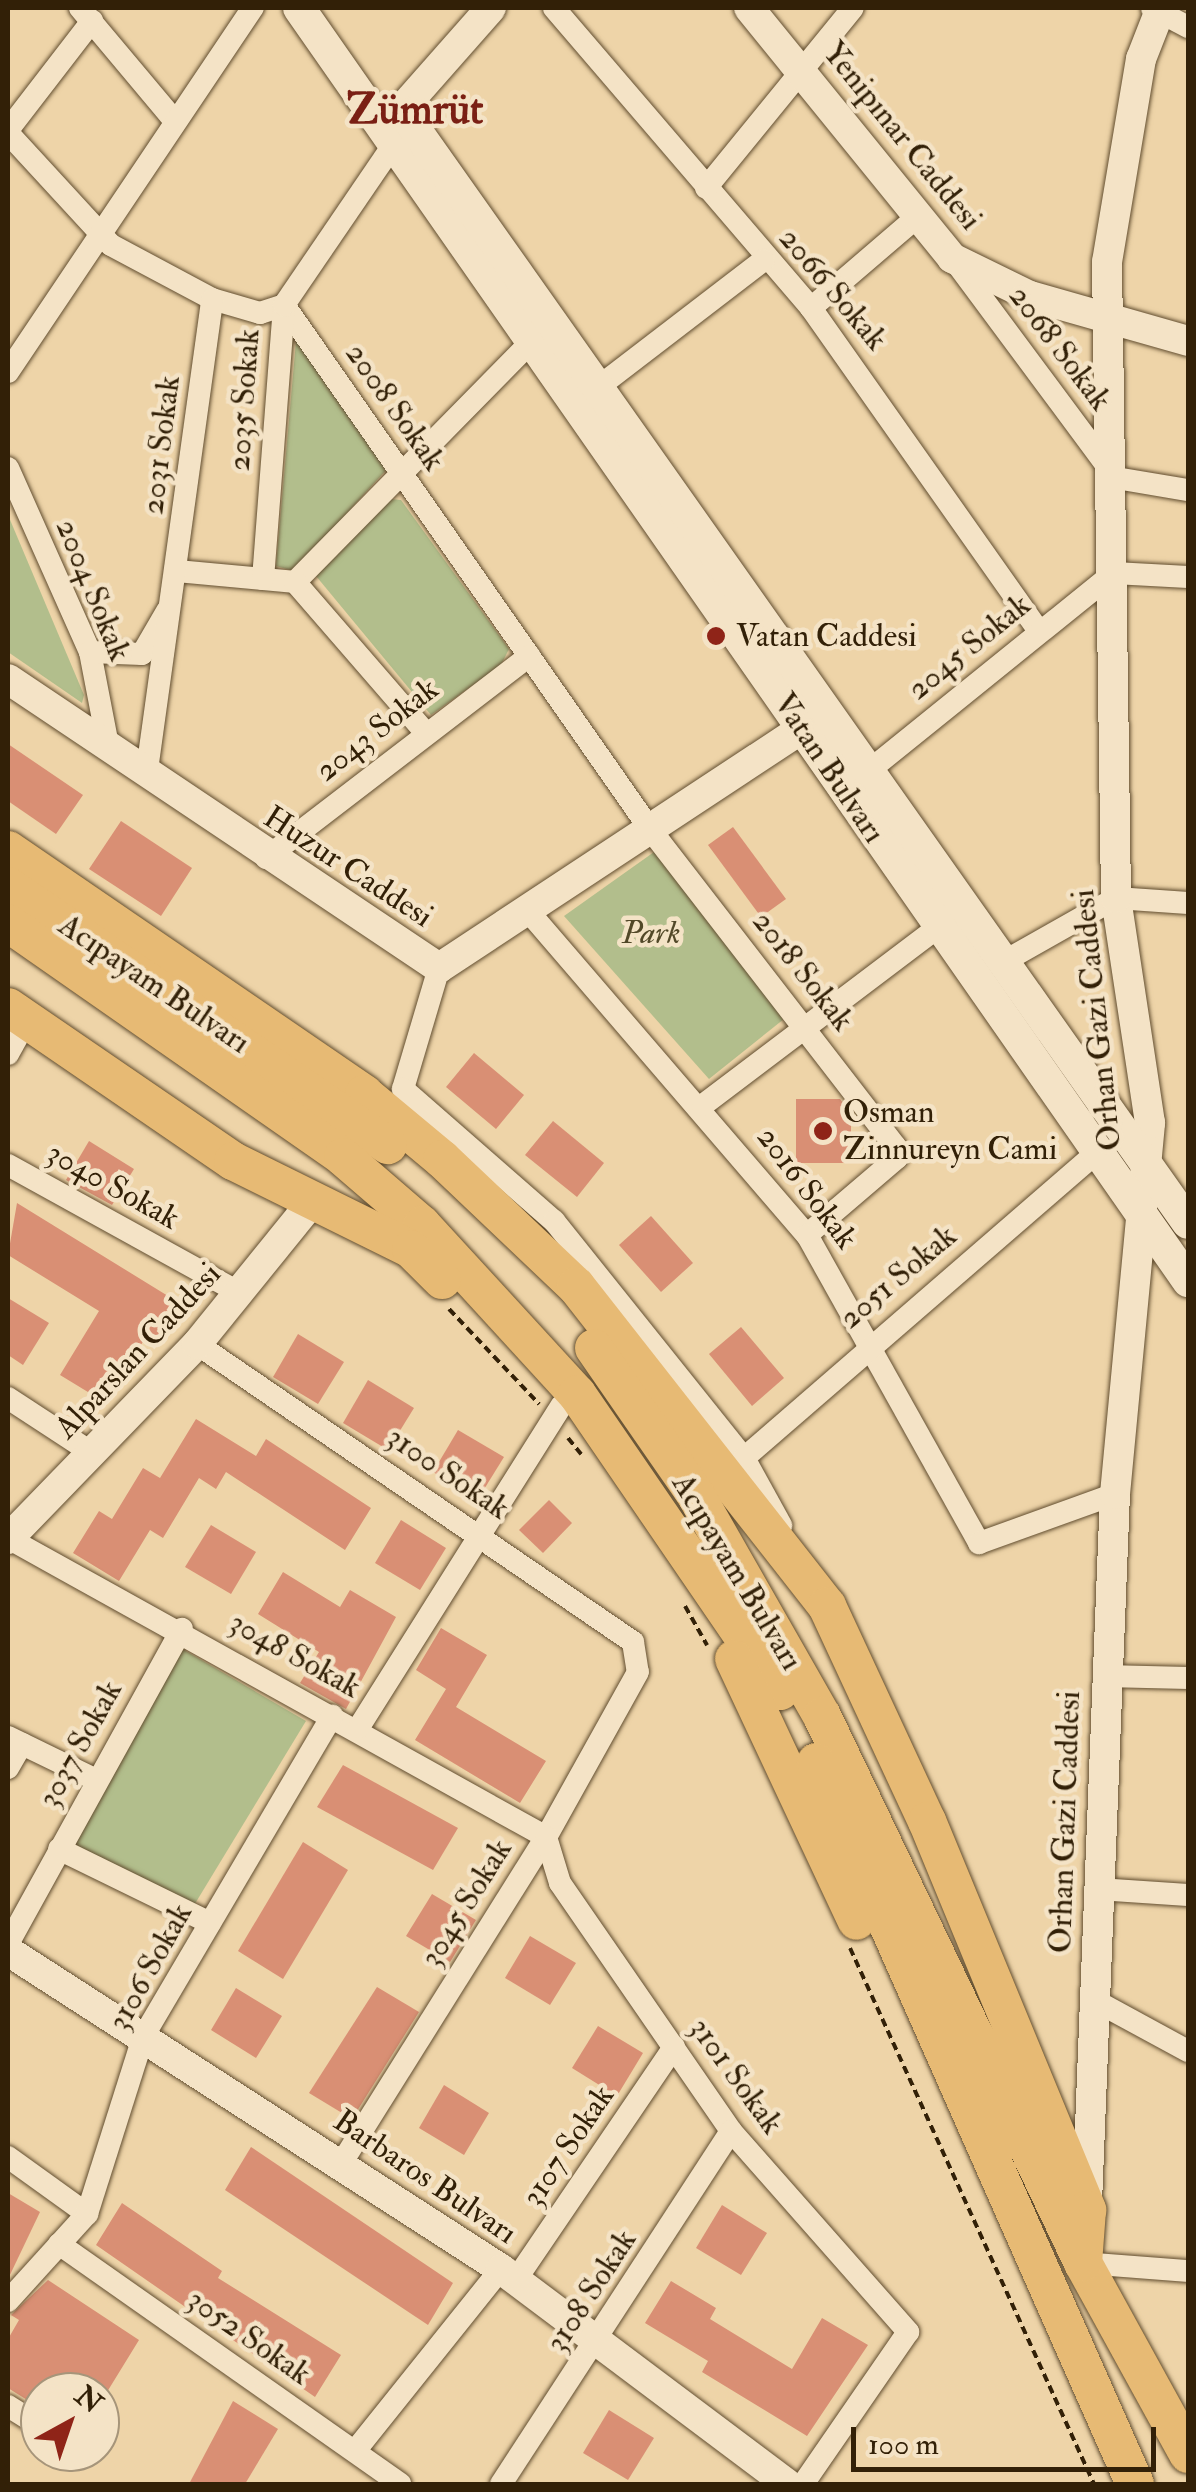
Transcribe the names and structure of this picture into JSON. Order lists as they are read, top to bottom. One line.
{"streets":{"main road":["Vatan Bulvarı","Acıpayam Bulvarı"],"street":["Yenipınar Caddesi","2066 Sokak","2068 Sokak","2035 Sokak","2008 Sokak","2031 Sokak","2004 Sokak","2045 Sokak","2043 Sokak","Huzur Caddesi","2018 Sokak","Orhan Gazi Caddesi","3040 Sokak","2016 Sokak","2051 Sokak","Alparslan Caddesi","3100 Sokak","3048 Sokak","3037 Sokak","3045 Sokak","3106 Sokak","3101 Sokak","3107 Sokak","Barbaros Bulvarı","3108 Sokak","3052 Sokak"]},"crossings":[["Yenipınar Caddesi","2068 Sokak"],["Yenipınar Caddesi","Orhan Gazi Caddesi"],["2066 Sokak","2045 Sokak"],["2068 Sokak","Orhan Gazi Caddesi"],["2035 Sokak","2008 Sokak"],["2035 Sokak","Vatan Bulvarı"],["2008 Sokak","2043 Sokak"],["2008 Sokak","Huzur Caddesi"],["2008 Sokak","2018 Sokak"],["2031 Sokak","Huzur Caddesi"],["2004 Sokak","Huzur Caddesi"],["2045 Sokak","Vatan Bulvarı"],["2045 Sokak","Orhan Gazi Caddesi"],["2043 Sokak","Huzur Caddesi"],["Vatan Bulvarı","Huzur Caddesi"],["Vatan Bulvarı","Orhan Gazi Caddesi"],["Vatan Bulvarı","2051 Sokak"],["Huzur Caddesi","2018 Sokak"],["Huzur Caddesi","2016 Sokak"],["2018 Sokak","2016 Sokak"],["Orhan Gazi Caddesi","2016 Sokak"],["3040 Sokak","Alparslan Caddesi"],["2016 Sokak","2051 Sokak"],["Alparslan Caddesi","3100 Sokak"],["Alparslan Caddesi","3048 Sokak"],["3100 Sokak","3045 Sokak"],["3048 Sokak","3037 Sokak"],["3048 Sokak","3045 Sokak"],["3048 Sokak","3106 Sokak"],["3048 Sokak","3101 Sokak"],["3037 Sokak","Barbaros Bulvarı"],["3045 Sokak","3101 Sokak"],["3045 Sokak","Barbaros Bulvarı"],["3106 Sokak","Barbaros Bulvarı"],["3106 Sokak","3052 Sokak"],["3101 Sokak","3107 Sokak"],["3101 Sokak","3108 Sokak"],["3107 Sokak","Barbaros Bulvarı"],["3107 Sokak","3052 Sokak"],["Barbaros Bulvarı","3108 Sokak"]],"districts":["Zümrüt"],"parks":["Park"],"places":["Vatan Caddesi","Osman Zinnureyn Cami"],"scale_bar":"100 m","north":"top right"}
